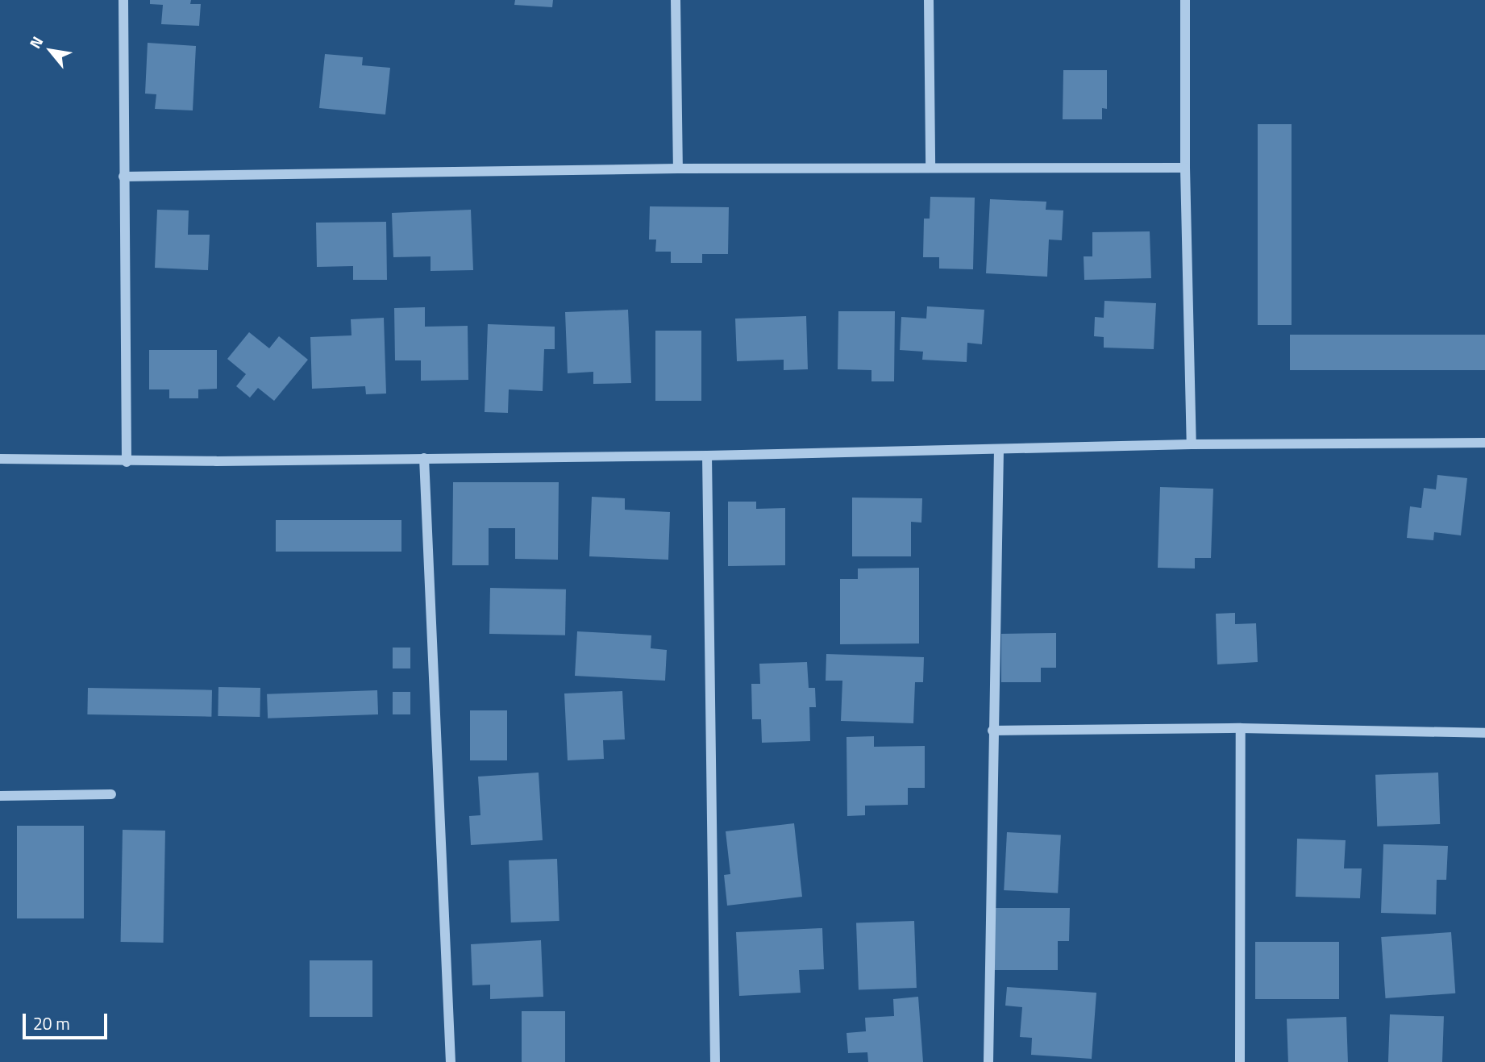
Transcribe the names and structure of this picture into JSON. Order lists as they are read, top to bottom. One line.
{"scale_bar":"20 m","north":"top left"}
